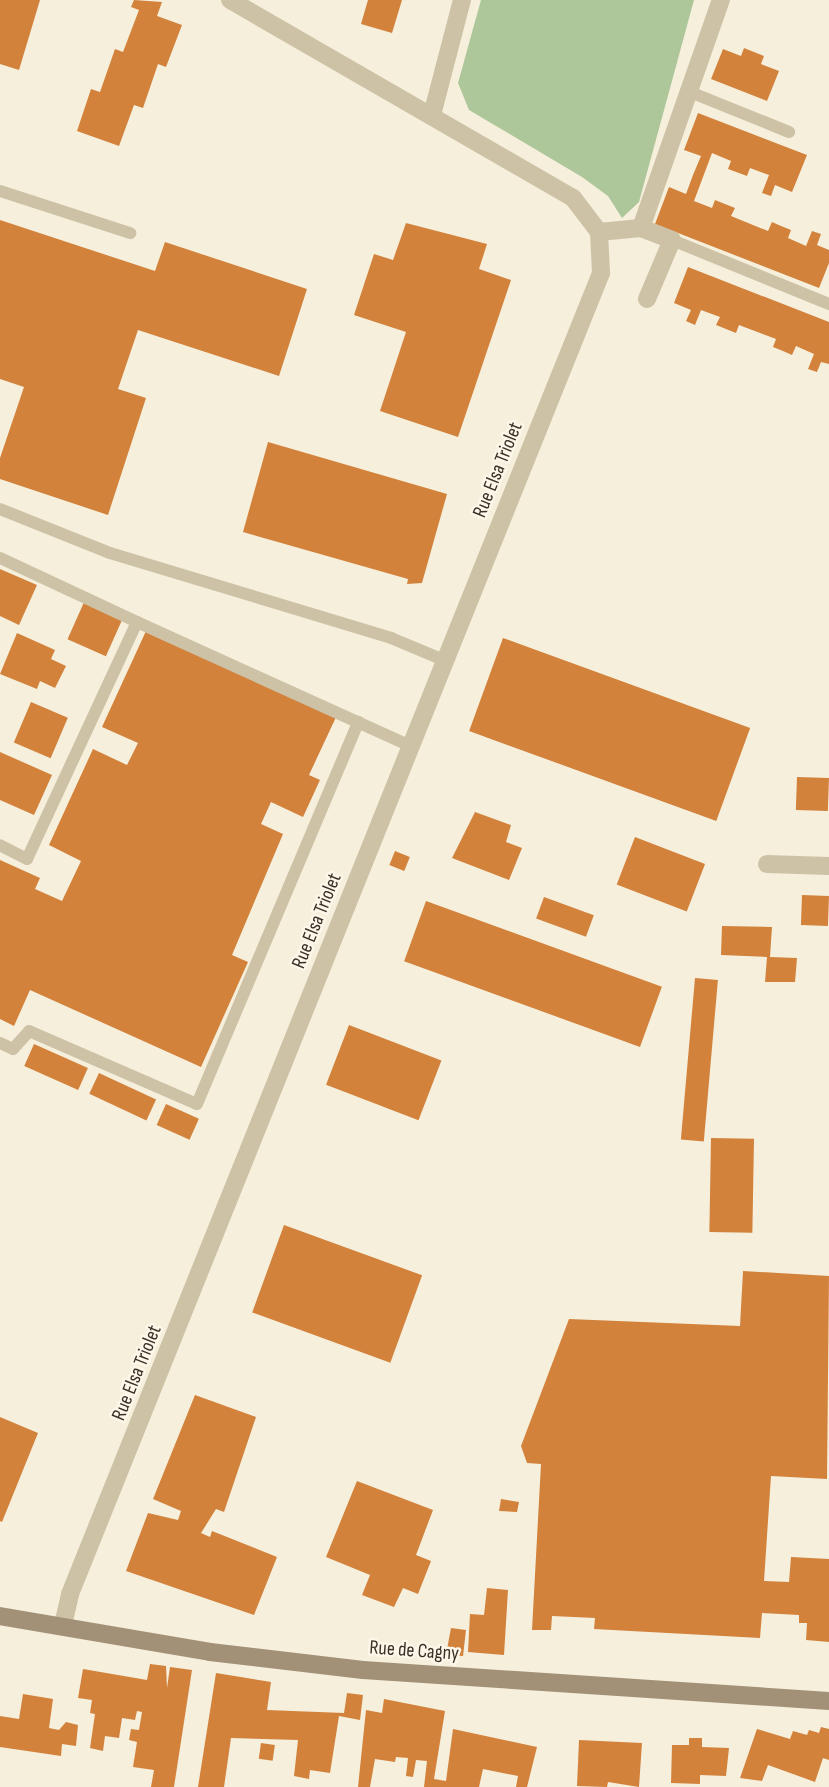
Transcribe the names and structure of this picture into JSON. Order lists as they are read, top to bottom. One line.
{"streets":{"main road":["Rue de Cagny"],"street":["Rue Elsa Triolet"]},"crossings":[["Rue Elsa Triolet","Rue de Cagny"]]}
